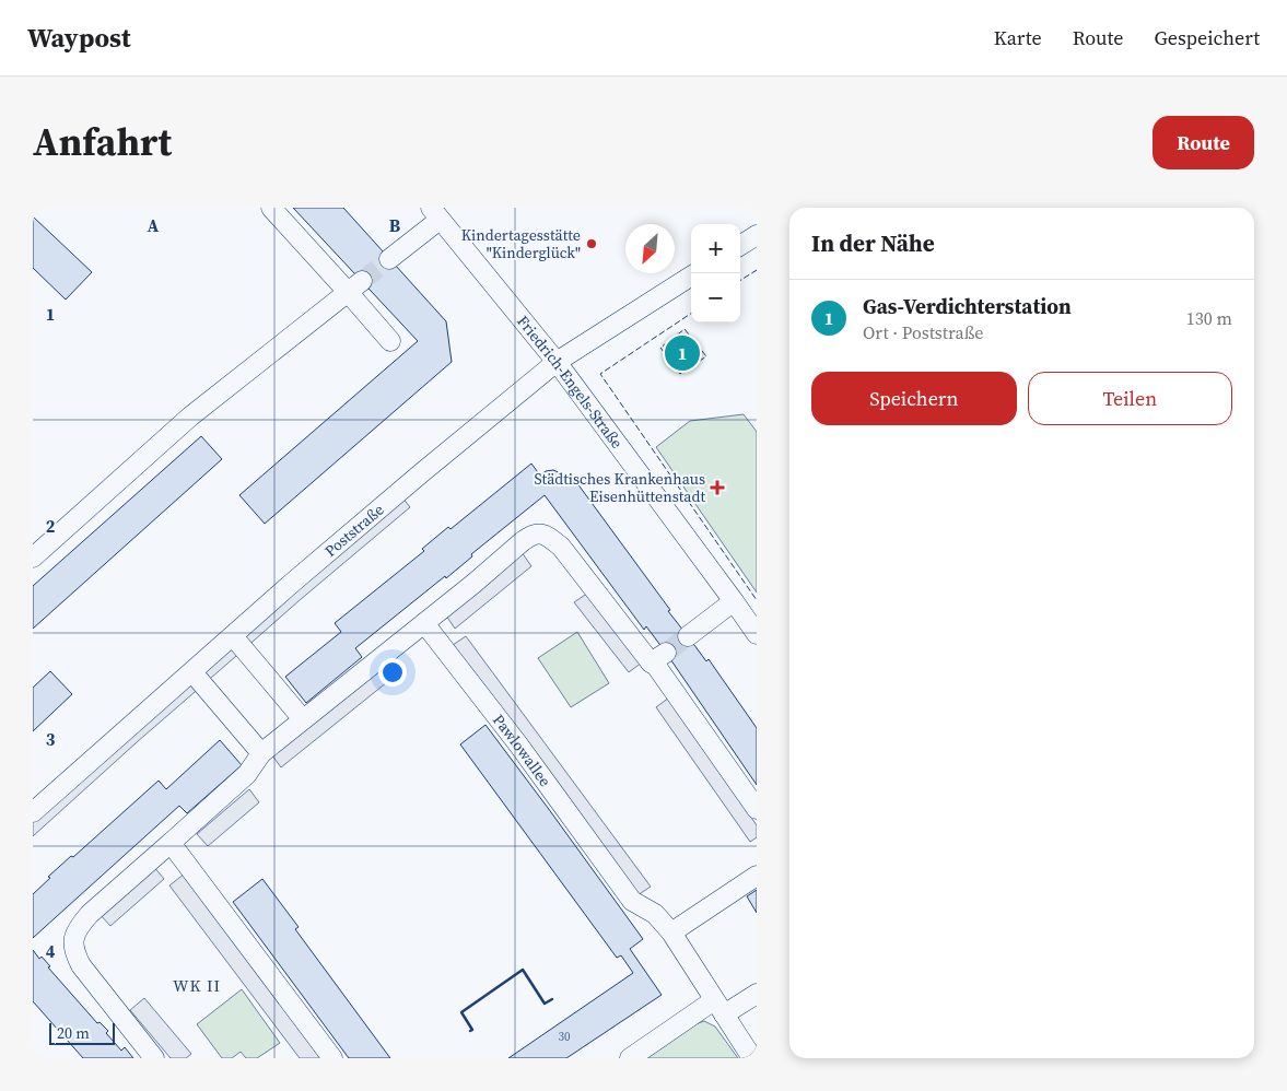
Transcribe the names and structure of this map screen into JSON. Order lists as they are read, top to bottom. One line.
{"streets":{"street":["Friedrich-Engels-Straße","Poststraße","Pawlowallee"]},"crossings":[["Friedrich-Engels-Straße","Poststraße"]],"districts":["WK II"],"places":{"other":["Kindertagesstätte \"Kinderglück\""],"health":["Städtisches Krankenhaus Eisenhüttenstadt"]},"house_numbers":["30"],"scale_bar":"20 m","north":"bottom left","page":{"header":"Waypost","nav":["Karte","Route","Gespeichert"],"title":"Anfahrt","buttons":["Route",["Speichern","Teilen"]],"heading":"In der Nähe","map_buttons":["+","−"],"list":[{"mark":"1","name":"Gas-Verdichterstation","note":"Ort · Poststraße","value":"130 m"}],"pins":"1","scale":"20 m"},"grid":{"columns":["A","B"],"rows":["1","2","3","4"]}}
